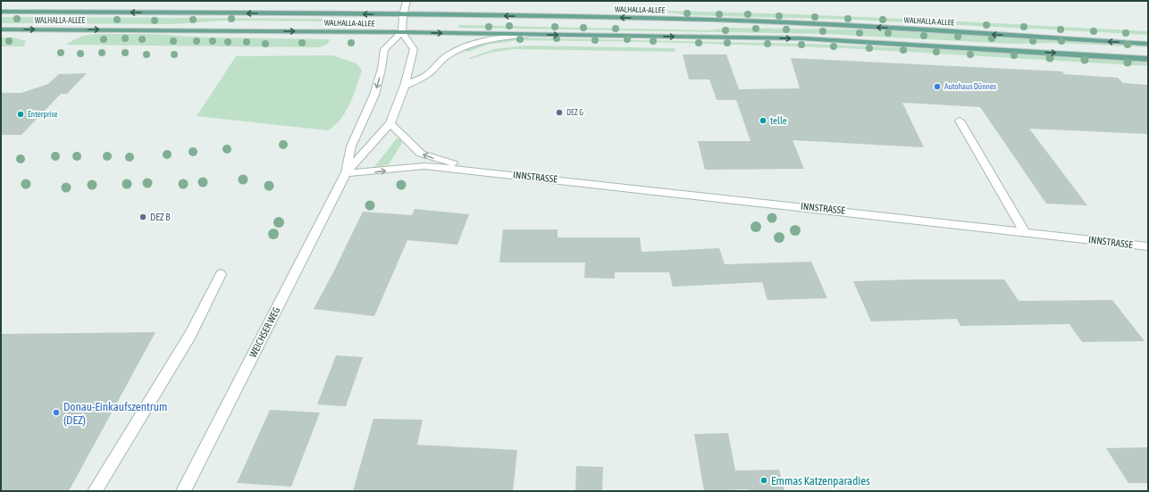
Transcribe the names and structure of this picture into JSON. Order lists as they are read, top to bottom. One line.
{"streets":{"main road":["WALHALLA-ALLEE"],"street":["INNSTRASSE","WEICHSER WEG"]},"crossings":[["WALHALLA-ALLEE","WEICHSER WEG"],["INNSTRASSE","WEICHSER WEG"]],"places":["Autohaus Dünnes","DEZ G","Enterprise","telle","DEZ B","Donau-Einkaufszentrum (DEZ)","Emmas Katzenparadies"]}
